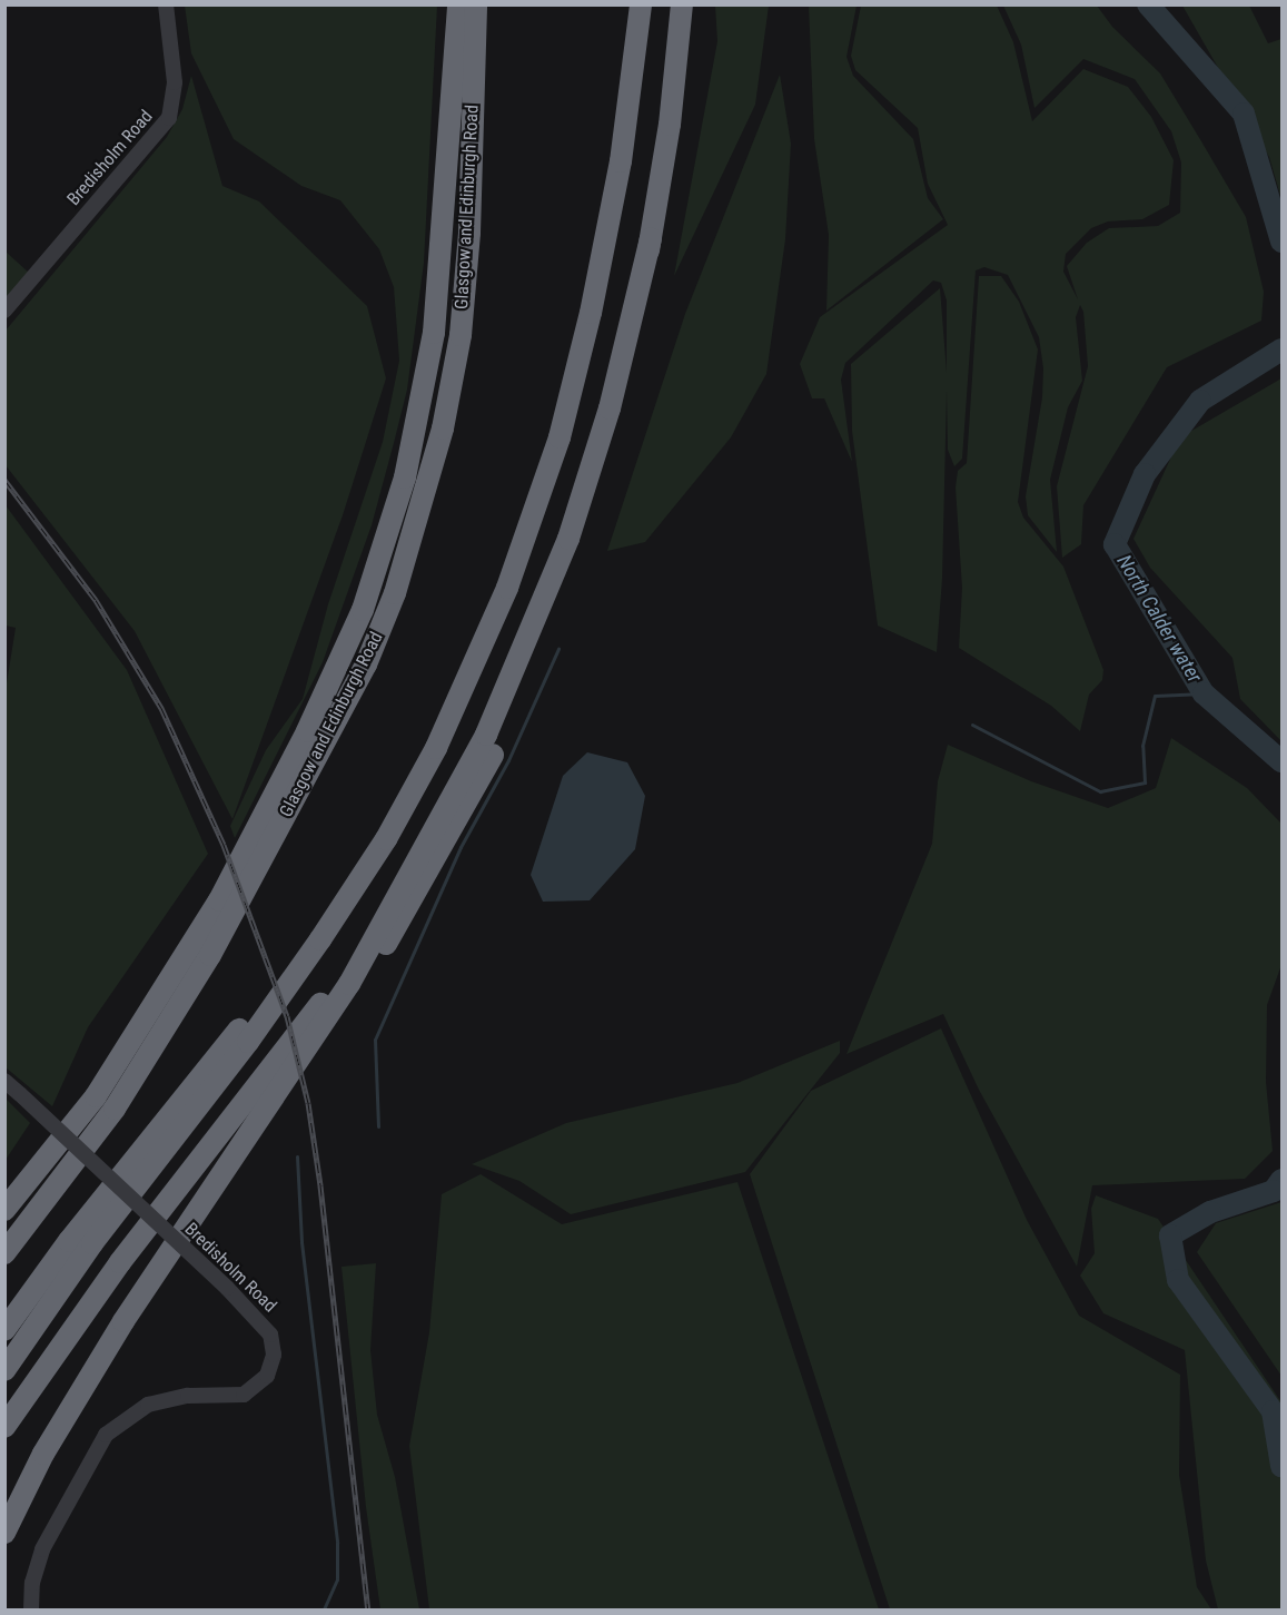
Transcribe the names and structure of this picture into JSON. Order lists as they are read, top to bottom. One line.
{"streets":{"highway":["Glasgow and Edinburgh Road"],"street":["Bredisholm Road"]},"water":["North Calder water"]}
